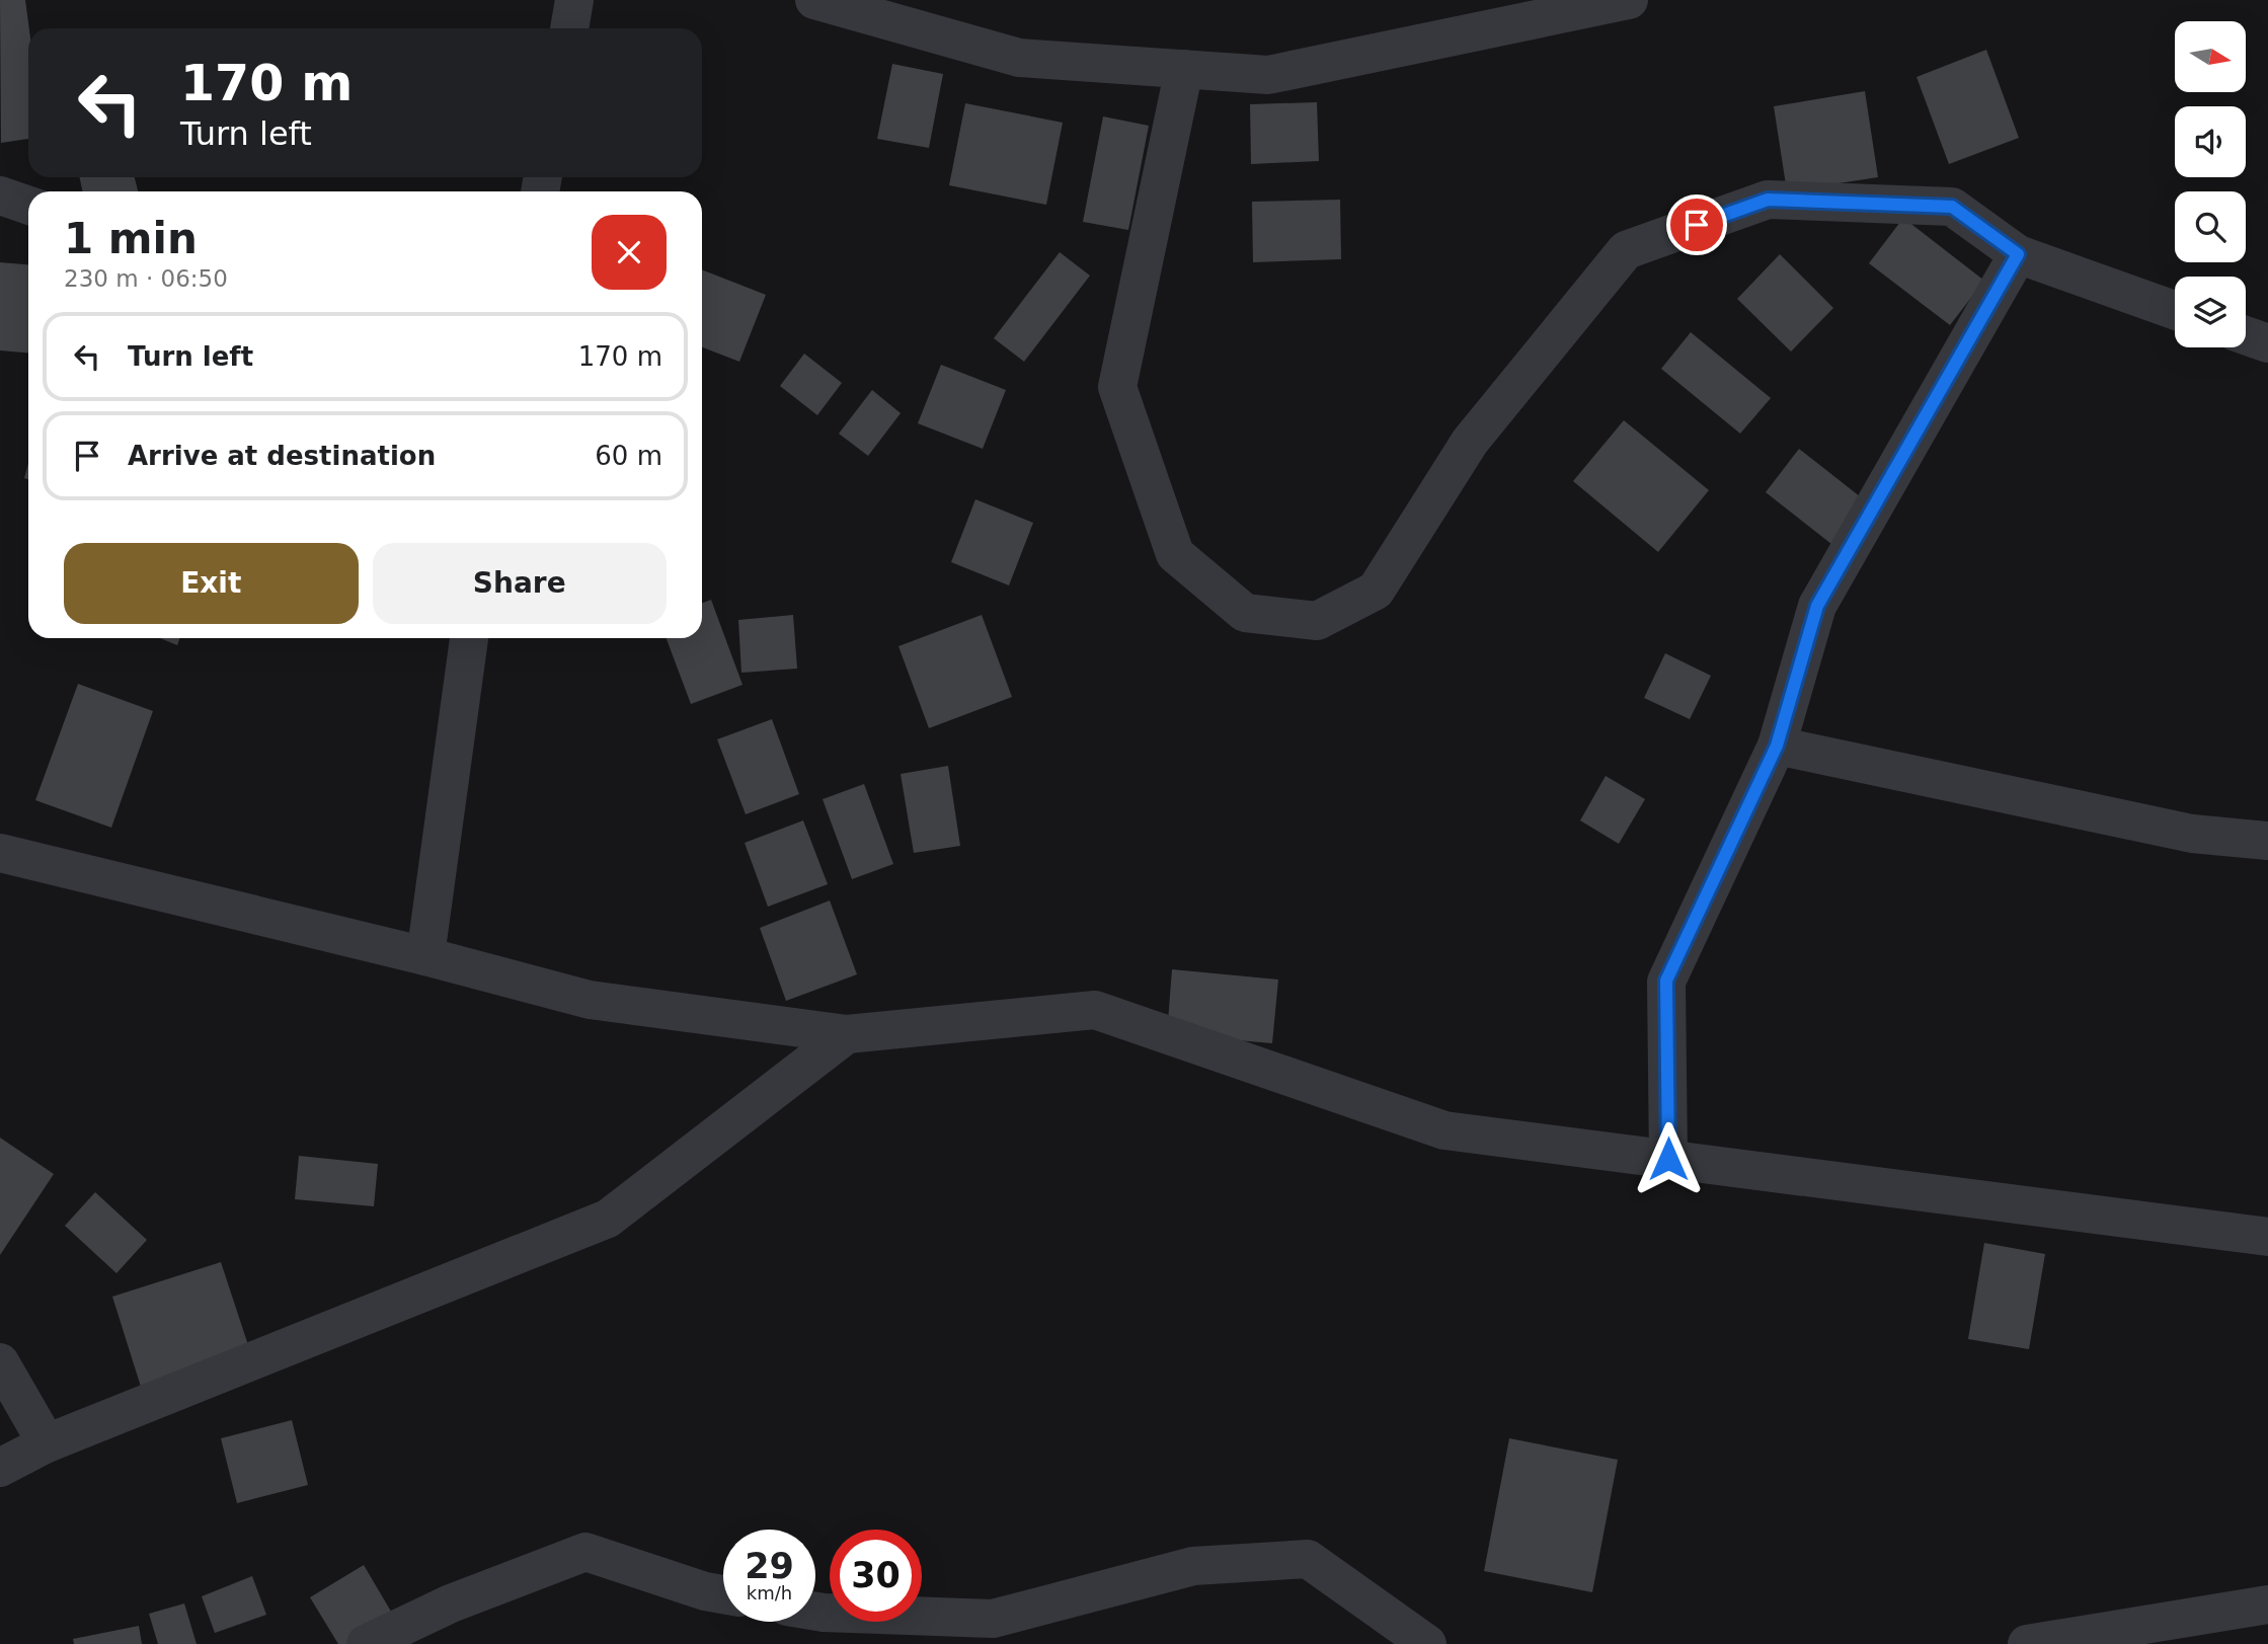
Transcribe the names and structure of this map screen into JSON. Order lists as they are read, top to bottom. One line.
{"north":"right","page":{"turn":["170 m","Turn left"],"heading":["1 min","230 m · 06:50"],"list":[{"name":"Turn left","value":"170 m"},{"name":"Arrive at destination","value":"60 m"}],"buttons":["Exit","Share"],"speed":"29 km/h","limit":"30"}}
